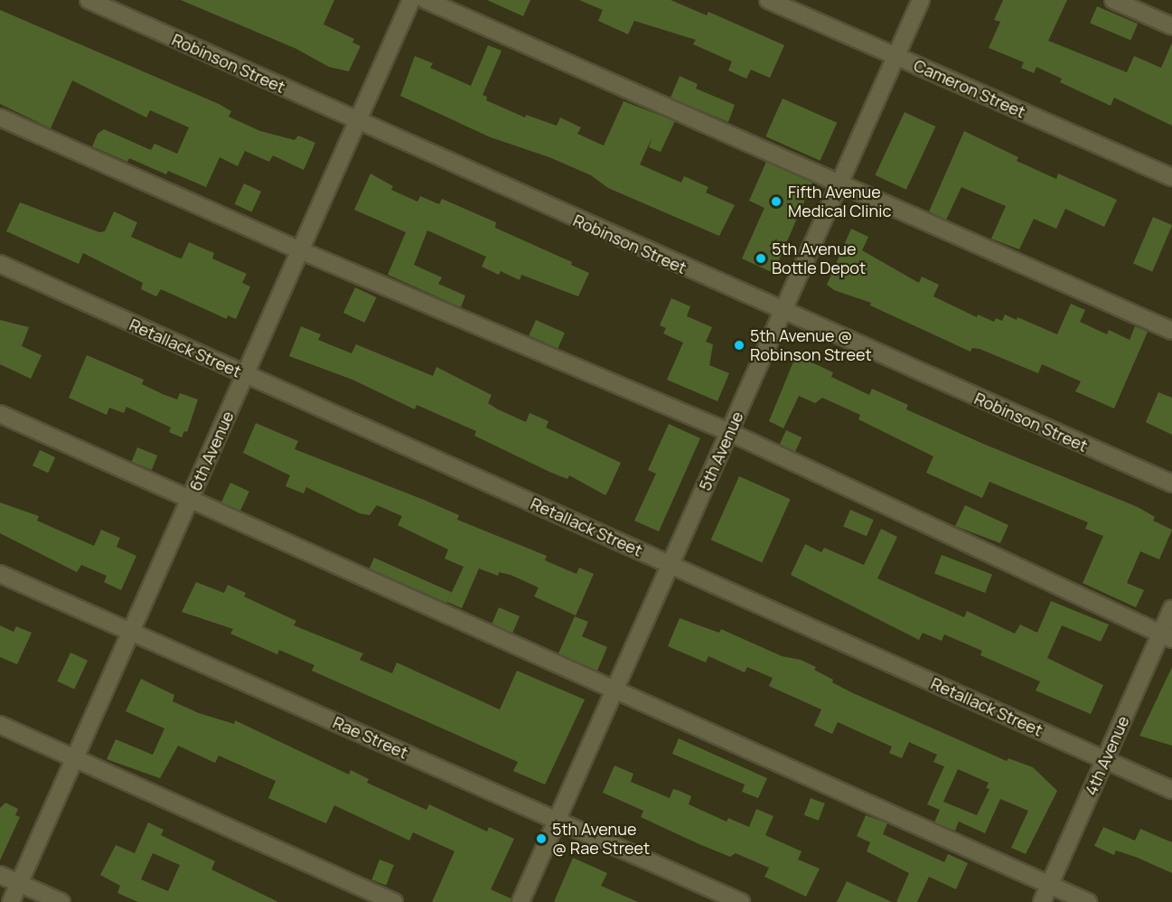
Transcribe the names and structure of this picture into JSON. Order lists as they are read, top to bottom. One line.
{"streets":{"street":["Robinson Street","Cameron Street","Retallack Street","6th Avenue","5th Avenue","Rae Street","4th Avenue"]},"crossings":[["Robinson Street","6th Avenue"],["Robinson Street","5th Avenue"],["Cameron Street","5th Avenue"],["Retallack Street","6th Avenue"],["Retallack Street","5th Avenue"],["Retallack Street","4th Avenue"],["6th Avenue","Rae Street"],["5th Avenue","Rae Street"]],"places":["Fifth Avenue Medical Clinic","5th Avenue Bottle Depot","5th Avenue @ Robinson Street","5th Avenue @ Rae Street"]}
